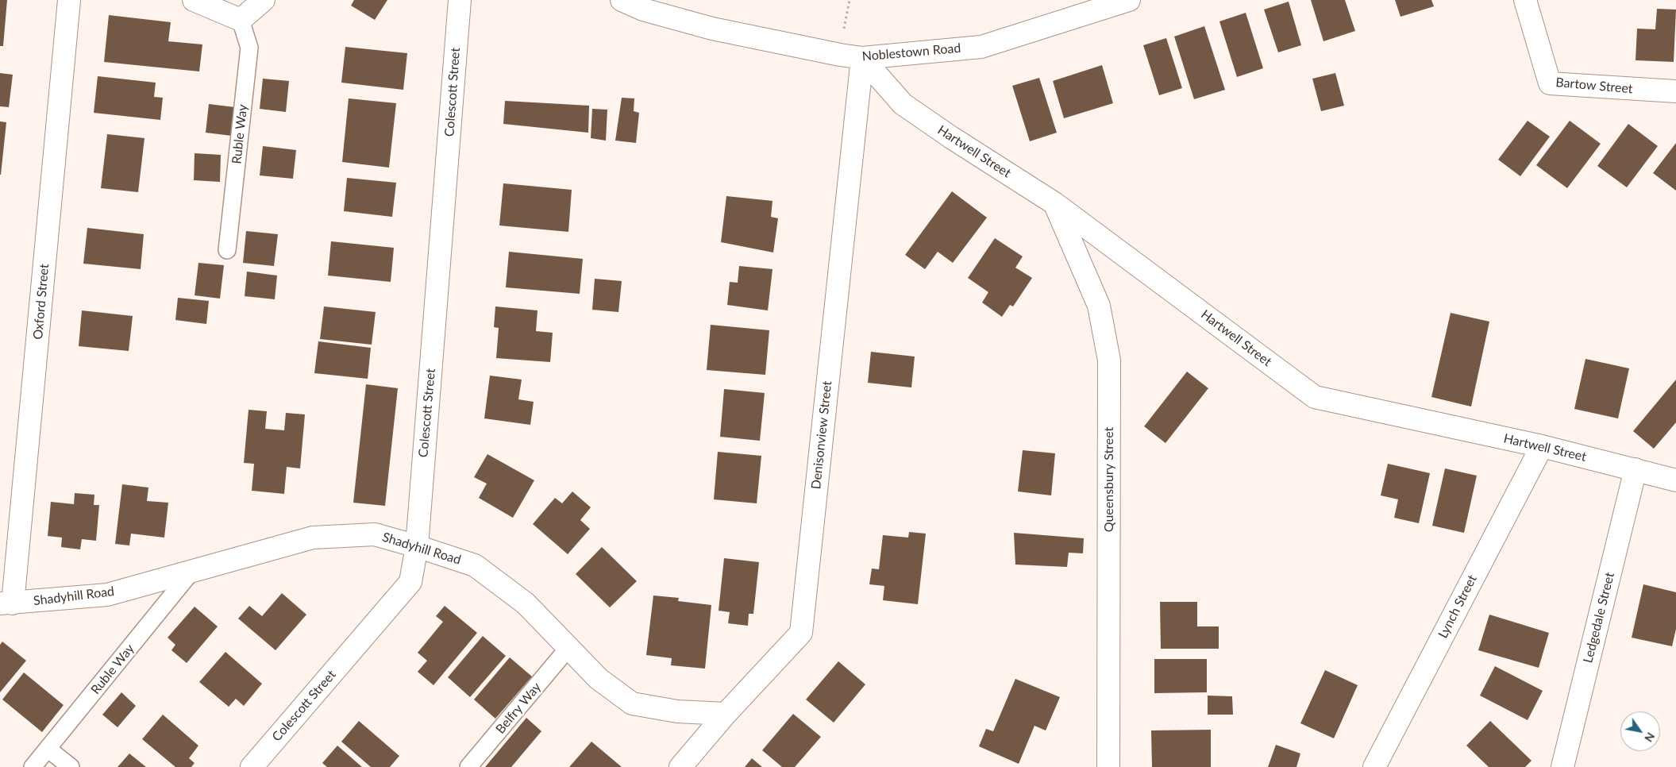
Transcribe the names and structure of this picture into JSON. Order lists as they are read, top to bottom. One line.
{"streets":{"street":["Noblestown Road","Bartow Street","Colescott Street","Hartwell Street","Oxford Street","Denisonview Street","Queensbury Street","Shadyhill Road","Lynch Street","Ledgedale Street"],"lane":["Ruble Way","Belfry Way"]},"crossings":[["Noblestown Road","Hartwell Street"],["Noblestown Road","Denisonview Street"],["Colescott Street","Shadyhill Road"],["Ruble Way","Shadyhill Road"],["Hartwell Street","Denisonview Street"],["Hartwell Street","Queensbury Street"],["Hartwell Street","Lynch Street"],["Hartwell Street","Ledgedale Street"],["Oxford Street","Shadyhill Road"],["Denisonview Street","Shadyhill Road"],["Shadyhill Road","Belfry Way"]],"north":"bottom right"}
